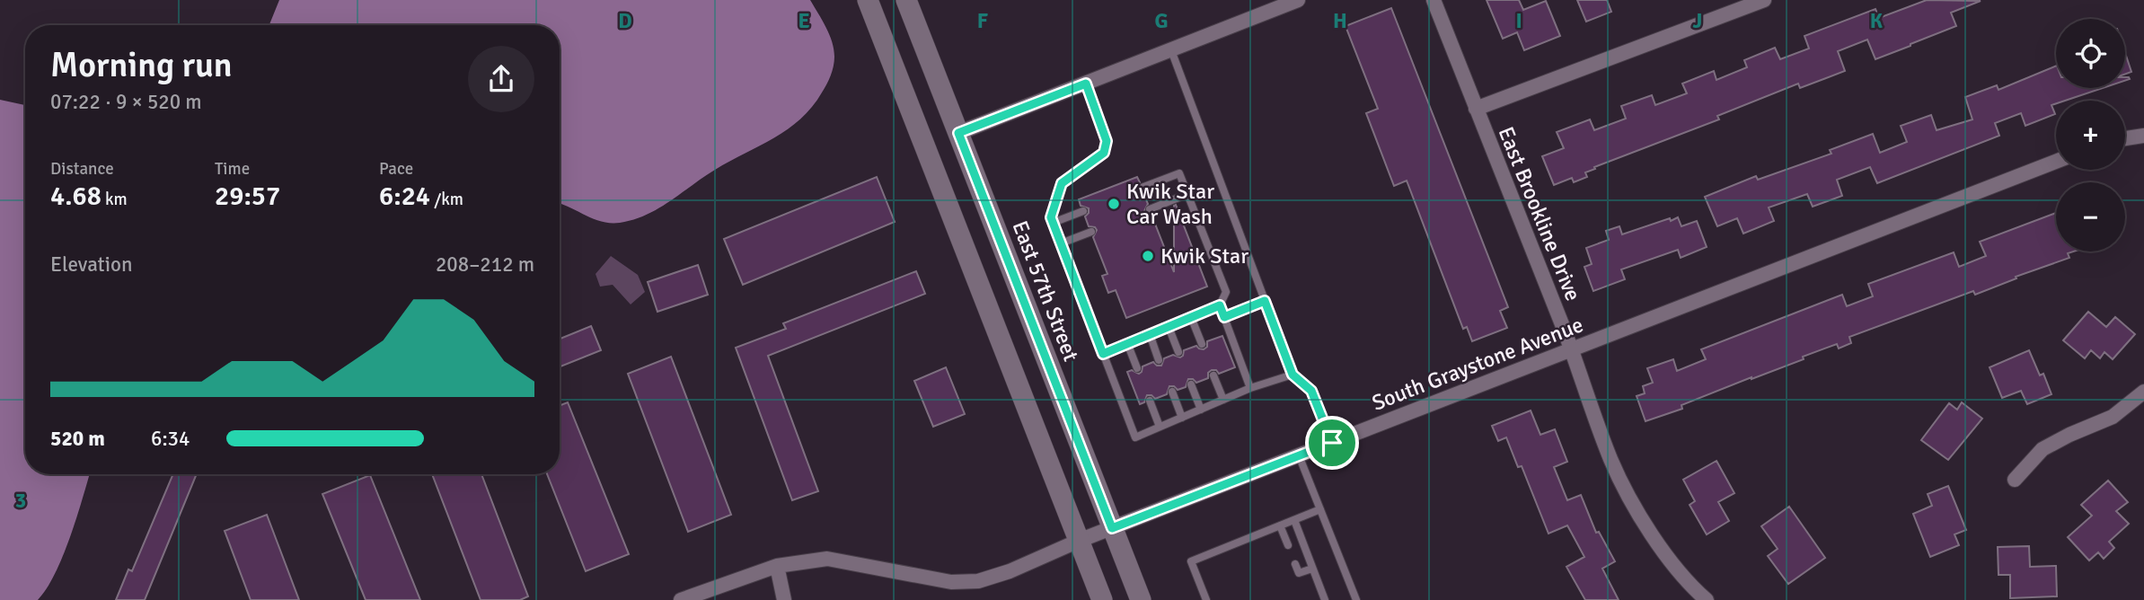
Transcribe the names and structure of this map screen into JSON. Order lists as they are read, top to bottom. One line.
{"streets":{"main road":["East 57th Street"],"street":["East Brookline Drive","South Graystone Avenue"]},"crossings":[["East Brookline Drive","South Graystone Avenue"],["East 57th Street","South Graystone Avenue"]],"places":["Kwik Star Car Wash","Kwik Star"],"page":{"map_buttons":["+","−"],"heading":["Morning run","07:22 · 9 × 520 m"],"stats":[["Distance","4.68 km"],["Time","29:57"],["Pace","6:24 /km"]],"chart":["Elevation","208–212 m"],"list":[{"name":"520 m","note":"6:34"}]},"grid":{"columns":["D","E","F","G","H","I","J","K"],"rows":["3"]}}
